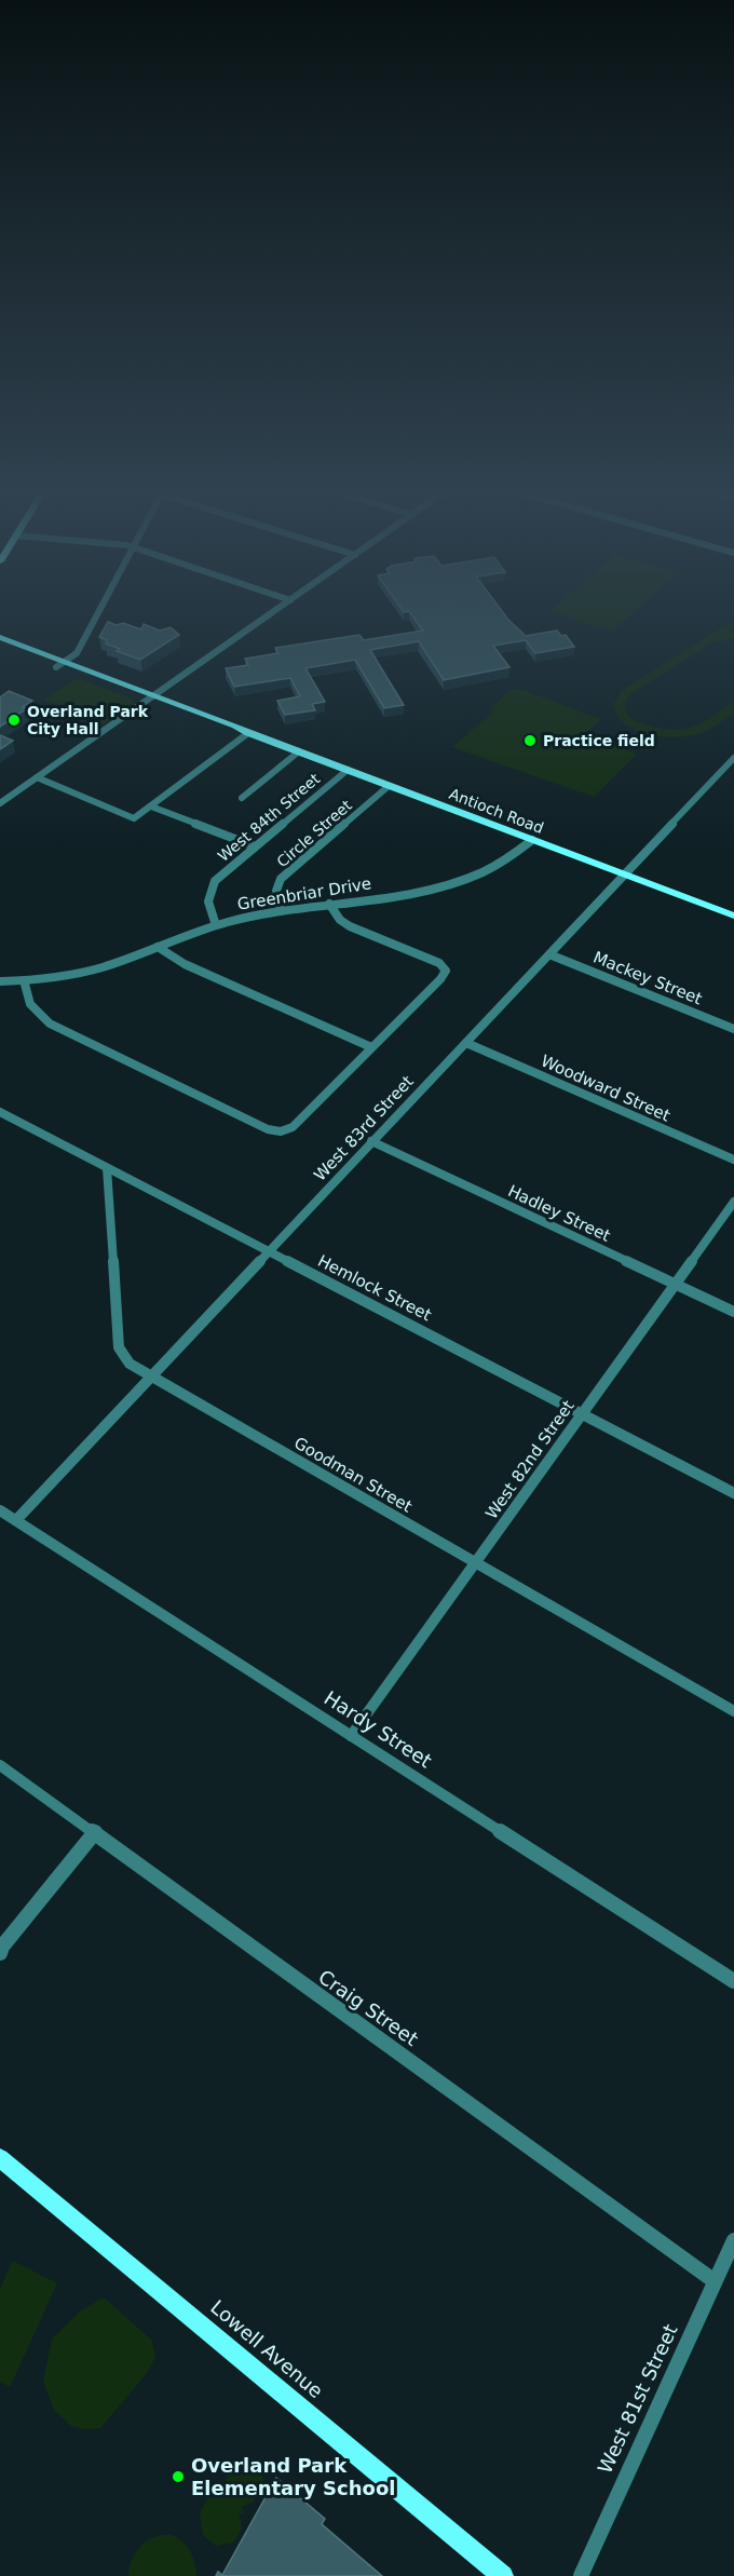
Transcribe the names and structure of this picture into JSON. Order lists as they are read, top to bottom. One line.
{"streets":{"main road":["Antioch Road","Lowell Avenue"],"street":["West 84th Street","Circle Street","Greenbriar Drive","Mackey Street","Woodward Street","West 83rd Street","Hadley Street","Hemlock Street","West 82nd Street","Goodman Street","Hardy Street","Craig Street","West 81st Street"]},"crossings":[["Antioch Road","West 84th Street"],["Antioch Road","Circle Street"],["Antioch Road","Greenbriar Drive"],["Antioch Road","West 83rd Street"],["West 84th Street","Greenbriar Drive"],["Circle Street","Greenbriar Drive"],["Mackey Street","West 83rd Street"],["Woodward Street","West 83rd Street"],["West 83rd Street","Hadley Street"],["West 83rd Street","Hemlock Street"],["West 83rd Street","Goodman Street"],["West 83rd Street","Hardy Street"],["Hadley Street","West 82nd Street"],["Hemlock Street","West 82nd Street"],["Hemlock Street","Goodman Street"],["West 82nd Street","Goodman Street"],["West 82nd Street","Hardy Street"],["Craig Street","West 81st Street"]],"places":["Overland Park City Hall","Practice field","Overland Park Elementary School"]}
